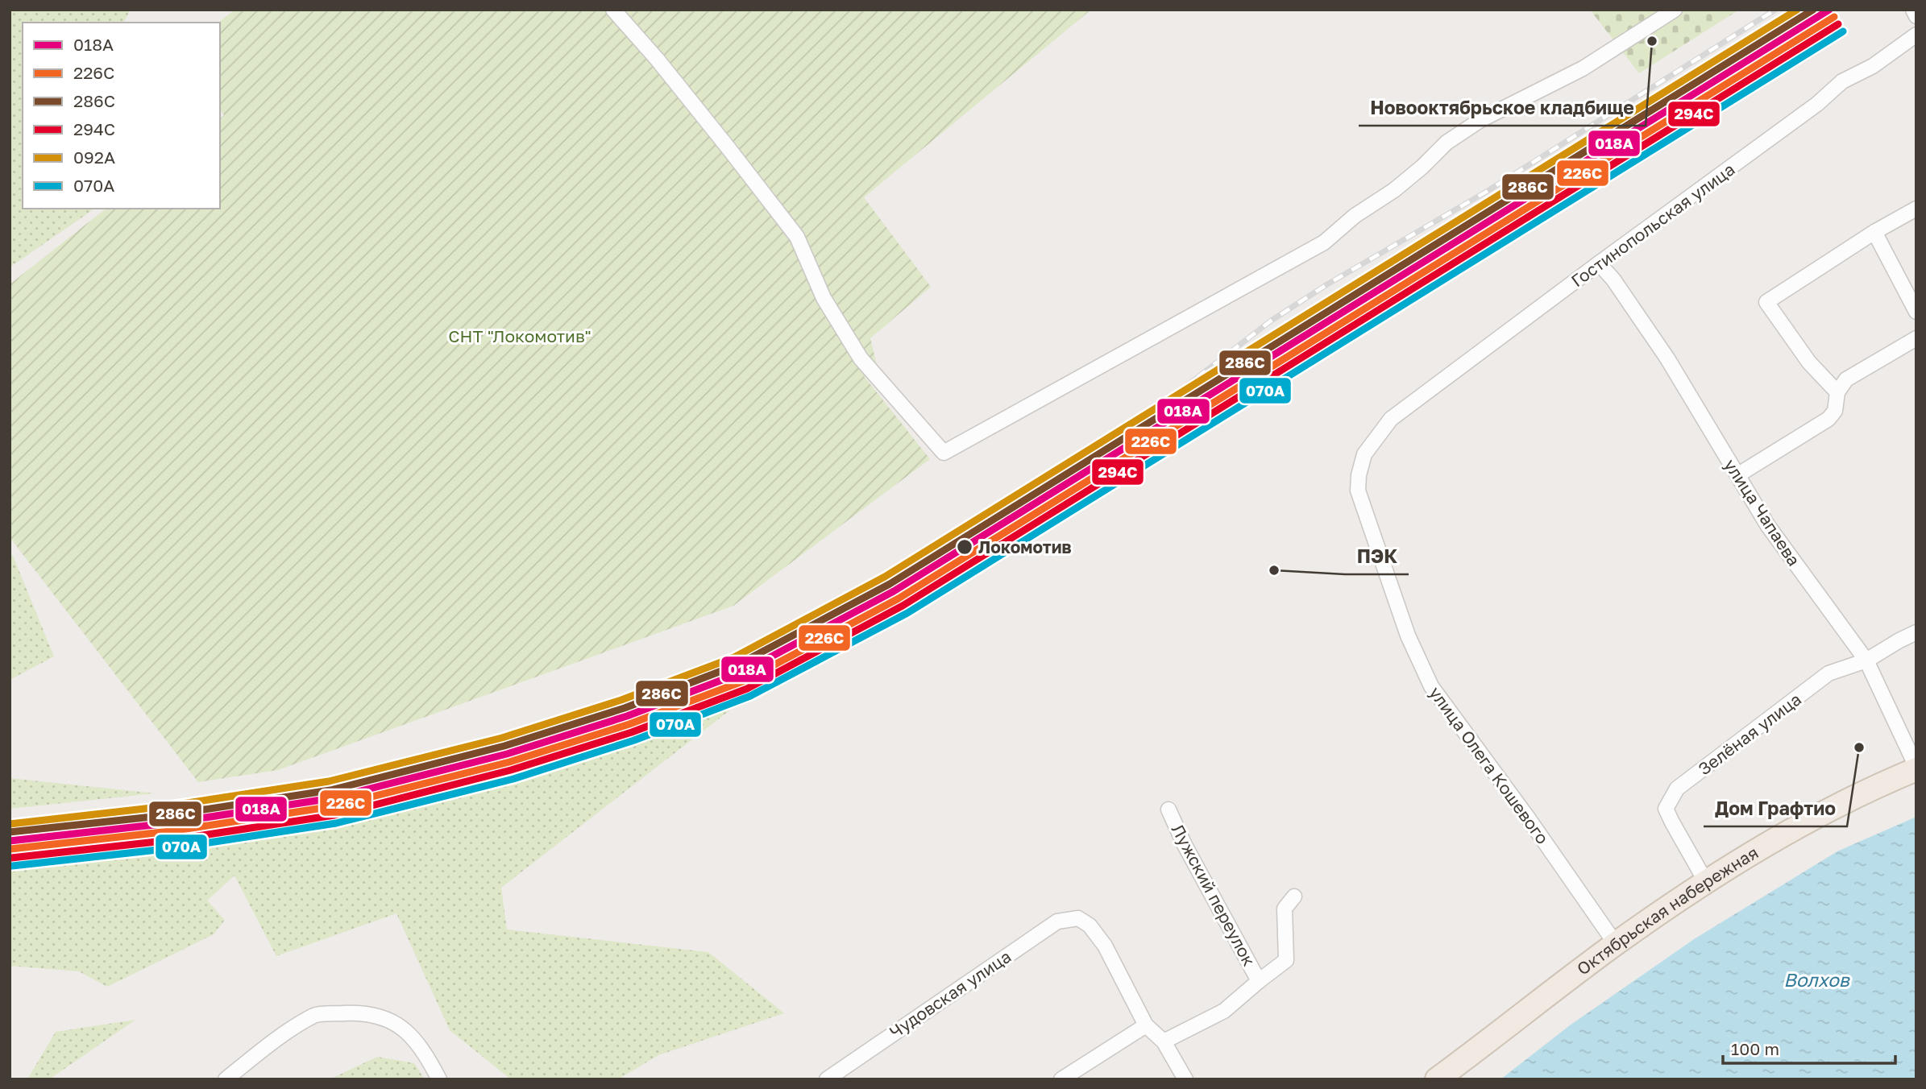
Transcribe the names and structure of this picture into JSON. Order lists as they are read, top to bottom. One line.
{"streets":{"main road":["Октябрьская набережная"],"street":["Гостинопольская улица","улица Чапаева","Зелёная улица","улица Олега Кошевого","Лужский переулок","Чудовская улица"]},"crossings":[["Гостинопольская улица","улица Чапаева"],["Гостинопольская улица","улица Олега Кошевого"],["улица Чапаева","Зелёная улица"],["улица Чапаева","Октябрьская набережная"],["Зелёная улица","Октябрьская набережная"],["улица Олега Кошевого","Октябрьская набережная"]],"water":["Волхов"],"parks":["СНТ \"Локомотив\""],"places":["Новооктябрьское кладбище","Локомотив","ПЭК","Дом Графтио"],"lines":["transit line 018А","transit line 286С","transit line 092А","transit line 226С","transit line 294С","transit line 070А"],"legend":["018А","226С","286С","294С","092А","070А"],"scale_bar":"100 m"}
